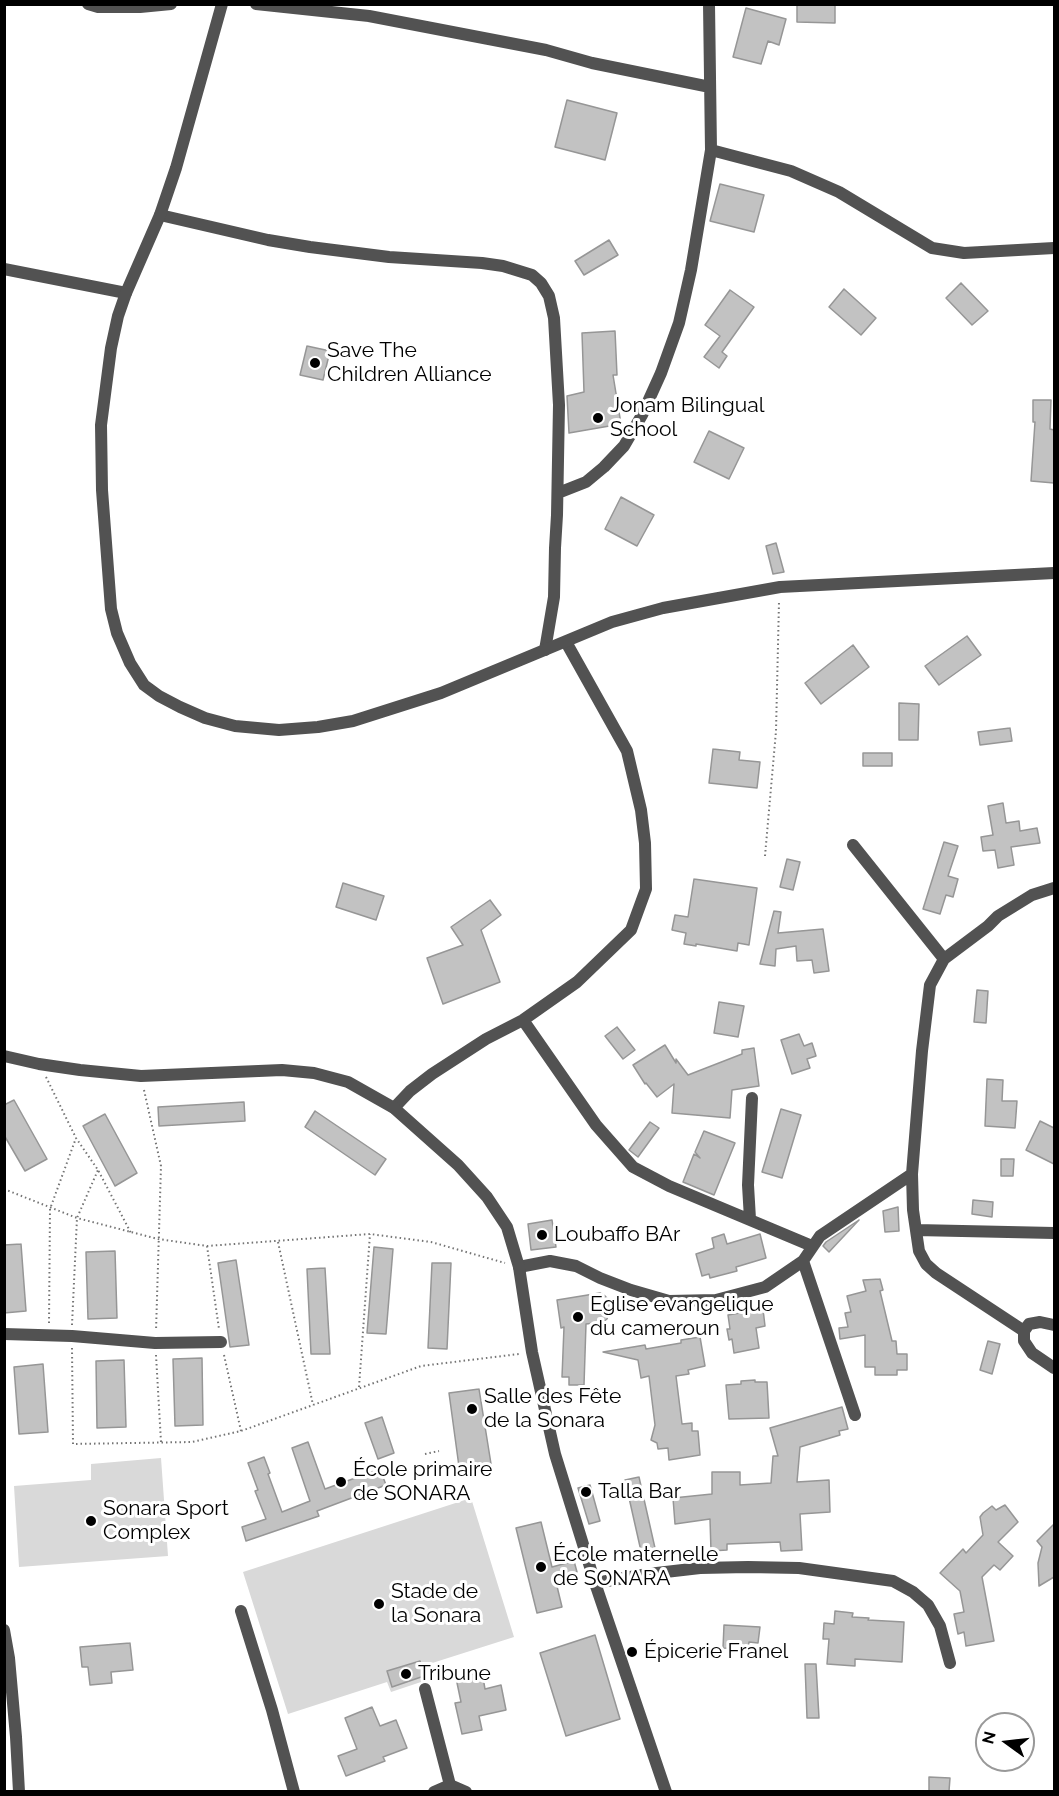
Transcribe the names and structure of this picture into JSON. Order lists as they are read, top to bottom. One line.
{"places":["Save The Children Alliance","Jonam Bilingual School","Loubaffo BAr","Eglise evangelique du cameroun","Salle des Fête de la Sonara","École primaire de SONARA","Talla Bar","Sonara Sport Complex","École maternelle de SONARA","Stade de la Sonara","Épicerie Franel","Tribune"],"north":"left"}
